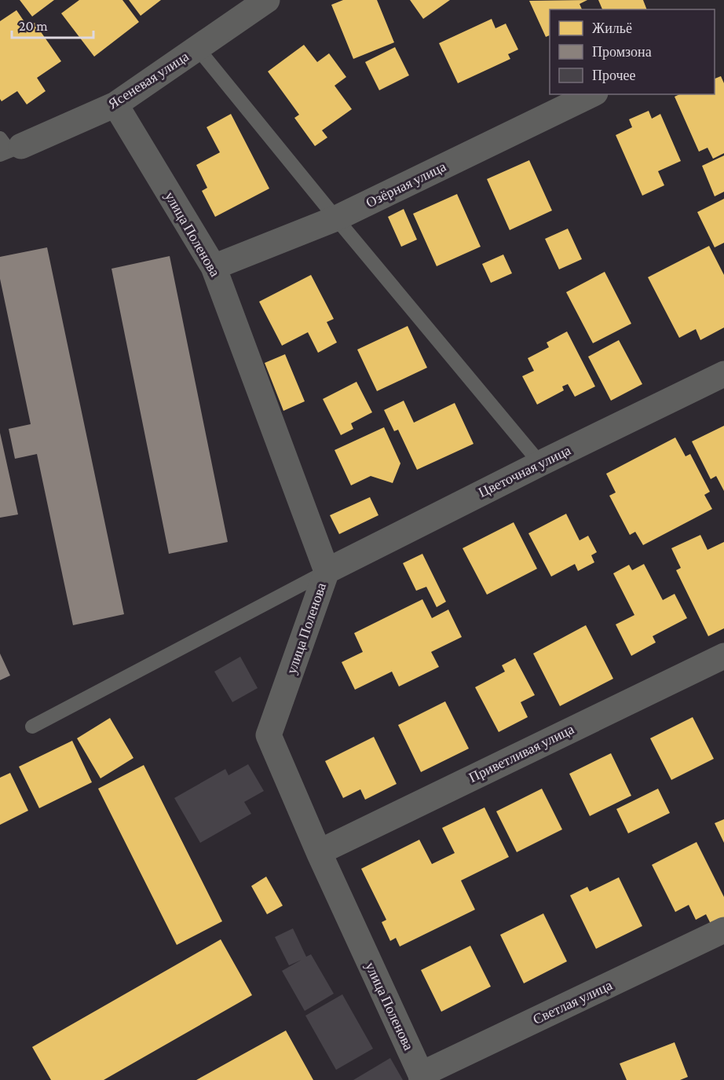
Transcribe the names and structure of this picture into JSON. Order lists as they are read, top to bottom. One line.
{"streets":{"street":["Ясеневая улица","Озёрная улица","улица Поленова","Цветочная улица","Приветливая улица","Светлая улица"]},"crossings":[["Ясеневая улица","улица Поленова"],["Озёрная улица","улица Поленова"],["улица Поленова","Цветочная улица"],["улица Поленова","Приветливая улица"],["улица Поленова","Светлая улица"]],"legend":["Жильё","Промзона","Прочее"],"scale_bar":"20 m"}
